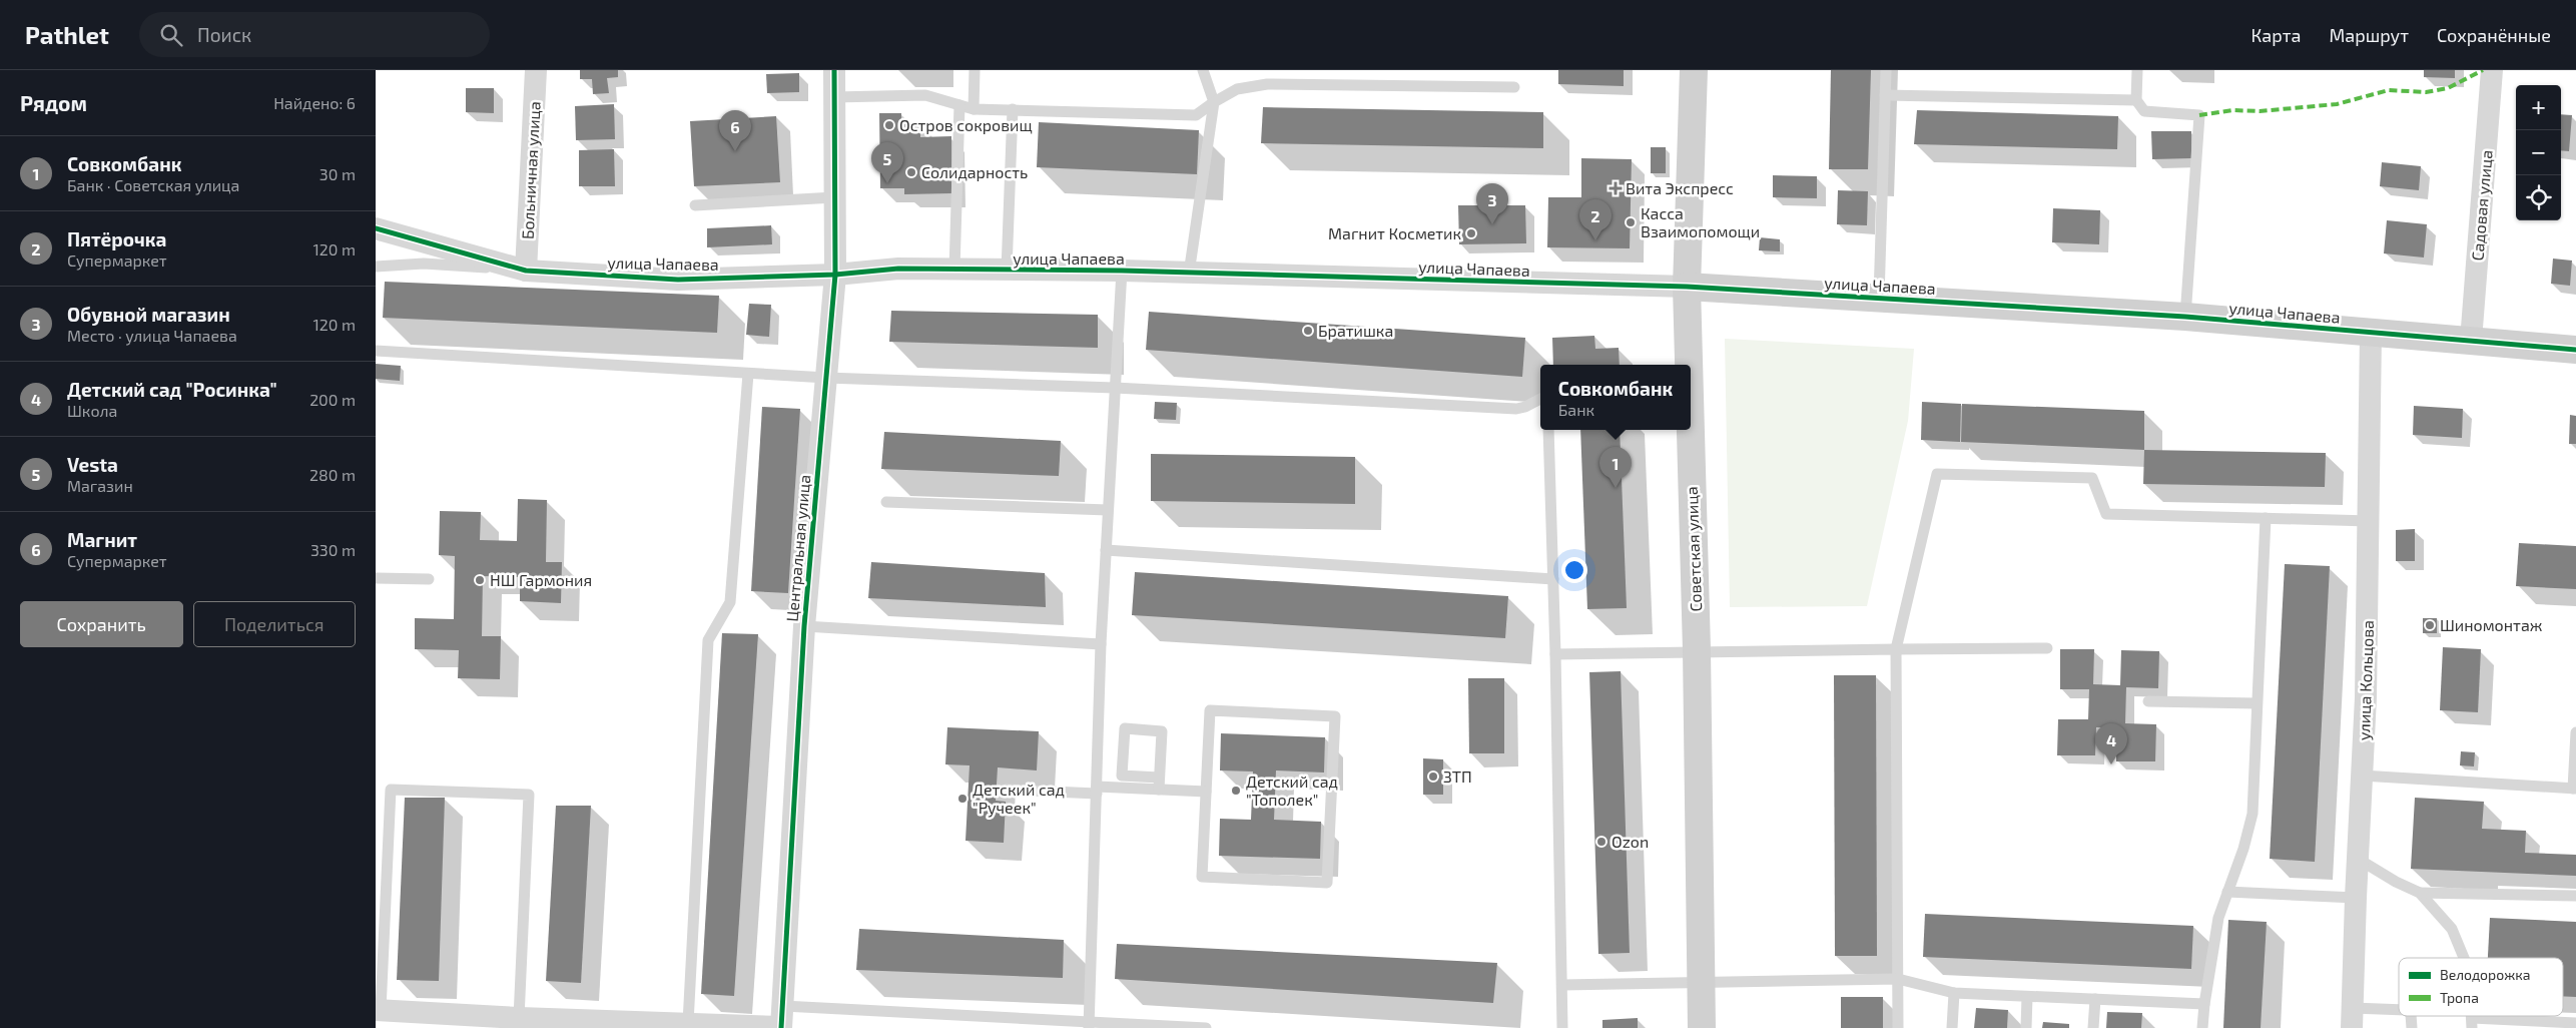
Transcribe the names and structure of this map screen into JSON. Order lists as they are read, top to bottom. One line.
{"streets":{"street":["Больничная улица","Садовая улица","улица Чапаева","Центральная улица","Советская улица","улица Кольцова"]},"crossings":[["Больничная улица","улица Чапаева"],["Садовая улица","улица Чапаева"],["улица Чапаева","Центральная улица"],["улица Чапаева","Советская улица"],["улица Чапаева","улица Кольцова"]],"places":{"other":["Остров сокровищ","Солидарность","Касса Взаимопомощи","Магнит Косметик","Братишка","НШ Гармония","Шиномонтаж","ЗТП","Детский сад \"Тополек\"","Детский сад \"Ручеек\"","Ozon"],"health":["Вита Экспресс"]},"legend":["Велодорожка","Тропа"],"page":{"header":"Pathlet","search":"Поиск","nav":["Карта","Маршрут","Сохранённые"],"heading":["Рядом","Найдено: 6"],"map_buttons":["+","−"],"pins":["6","5","3","2","1","4"],"list":[{"mark":"1","name":"Совкомбанк","note":"Банк · Советская улица","value":"30 m"},{"mark":"2","name":"Пятёрочка","note":"Супермаркет","value":"120 m"},{"mark":"3","name":"Обувной магазин","note":"Место · улица Чапаева","value":"120 m"},{"mark":"4","name":"Детский сад \"Росинка\"","note":"Школа","value":"200 m"},{"mark":"5","name":"Vesta","note":"Магазин","value":"280 m"},{"mark":"6","name":"Магнит","note":"Супермаркет","value":"330 m"}],"popup":["Совкомбанк","Банк"],"buttons":["Сохранить","Поделиться"]}}
